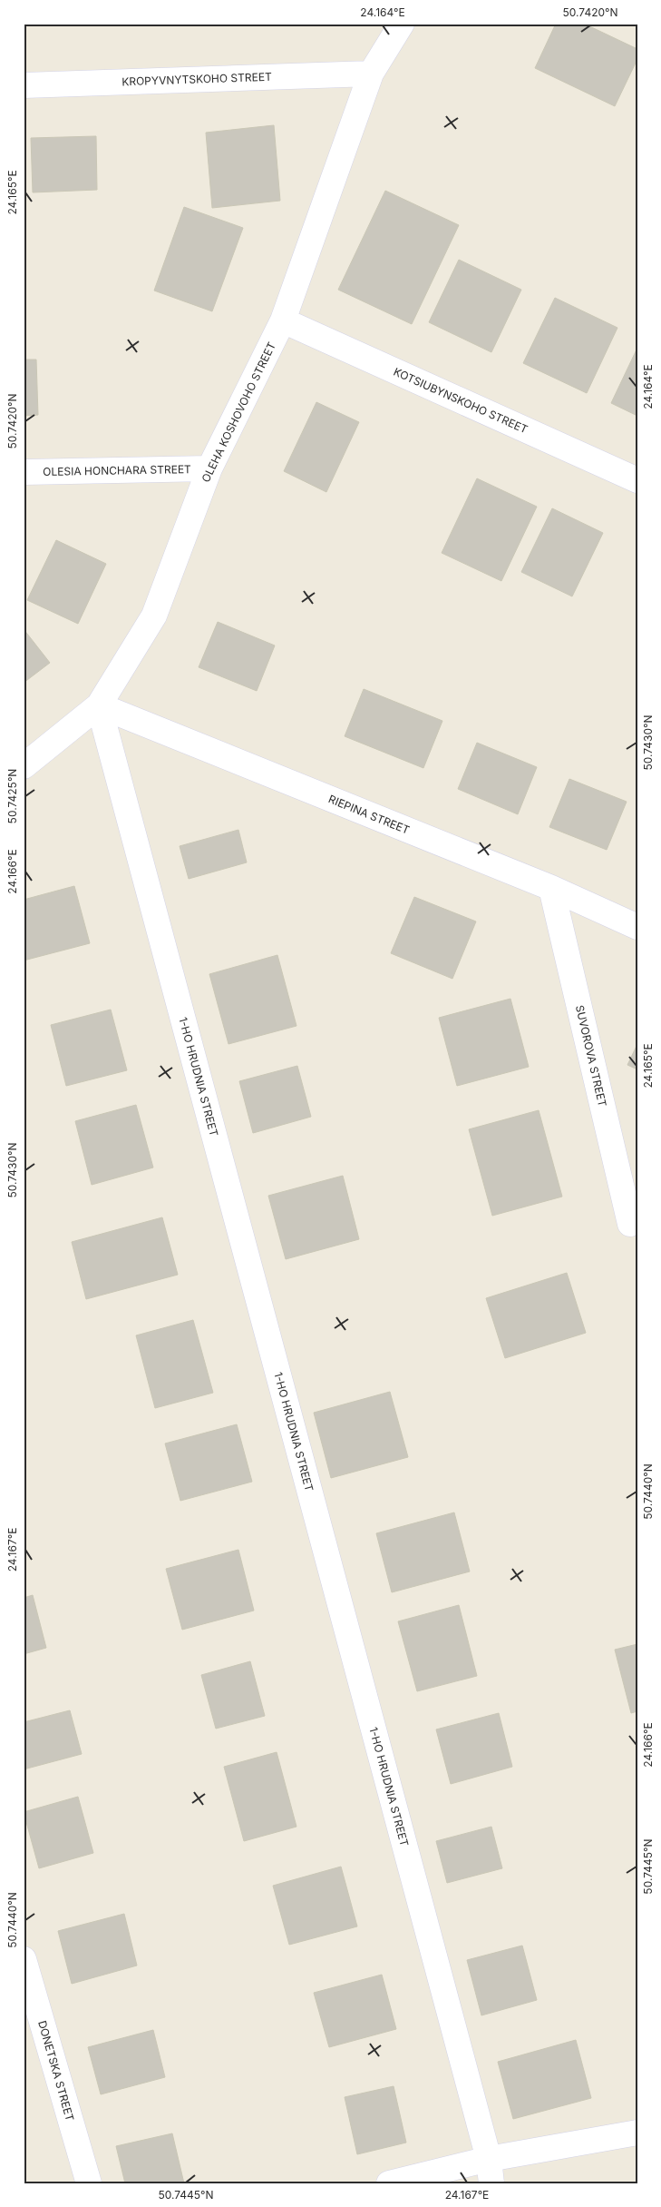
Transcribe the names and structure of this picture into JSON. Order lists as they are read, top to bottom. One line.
{"streets":{"street":["KROPYVNYTSKOHO STREET","KOTSIUBYNSKOHO STREET","OLEHA KOSHOVOHO STREET","OLESIA HONCHARA STREET","RIEPINA STREET","SUVOROVA STREET","1-HO HRUDNIA STREET","DONETSKA STREET"]},"crossings":[["KROPYVNYTSKOHO STREET","OLEHA KOSHOVOHO STREET"],["KOTSIUBYNSKOHO STREET","OLEHA KOSHOVOHO STREET"],["OLEHA KOSHOVOHO STREET","OLESIA HONCHARA STREET"],["OLEHA KOSHOVOHO STREET","RIEPINA STREET"],["OLEHA KOSHOVOHO STREET","1-HO HRUDNIA STREET"],["RIEPINA STREET","SUVOROVA STREET"],["RIEPINA STREET","1-HO HRUDNIA STREET"]],"coordinates":["24.164°E","50.7420°N","24.165°E","50.7430°N","50.7425°N","24.166°E","50.7440°N","24.167°E","50.7445°N"]}
